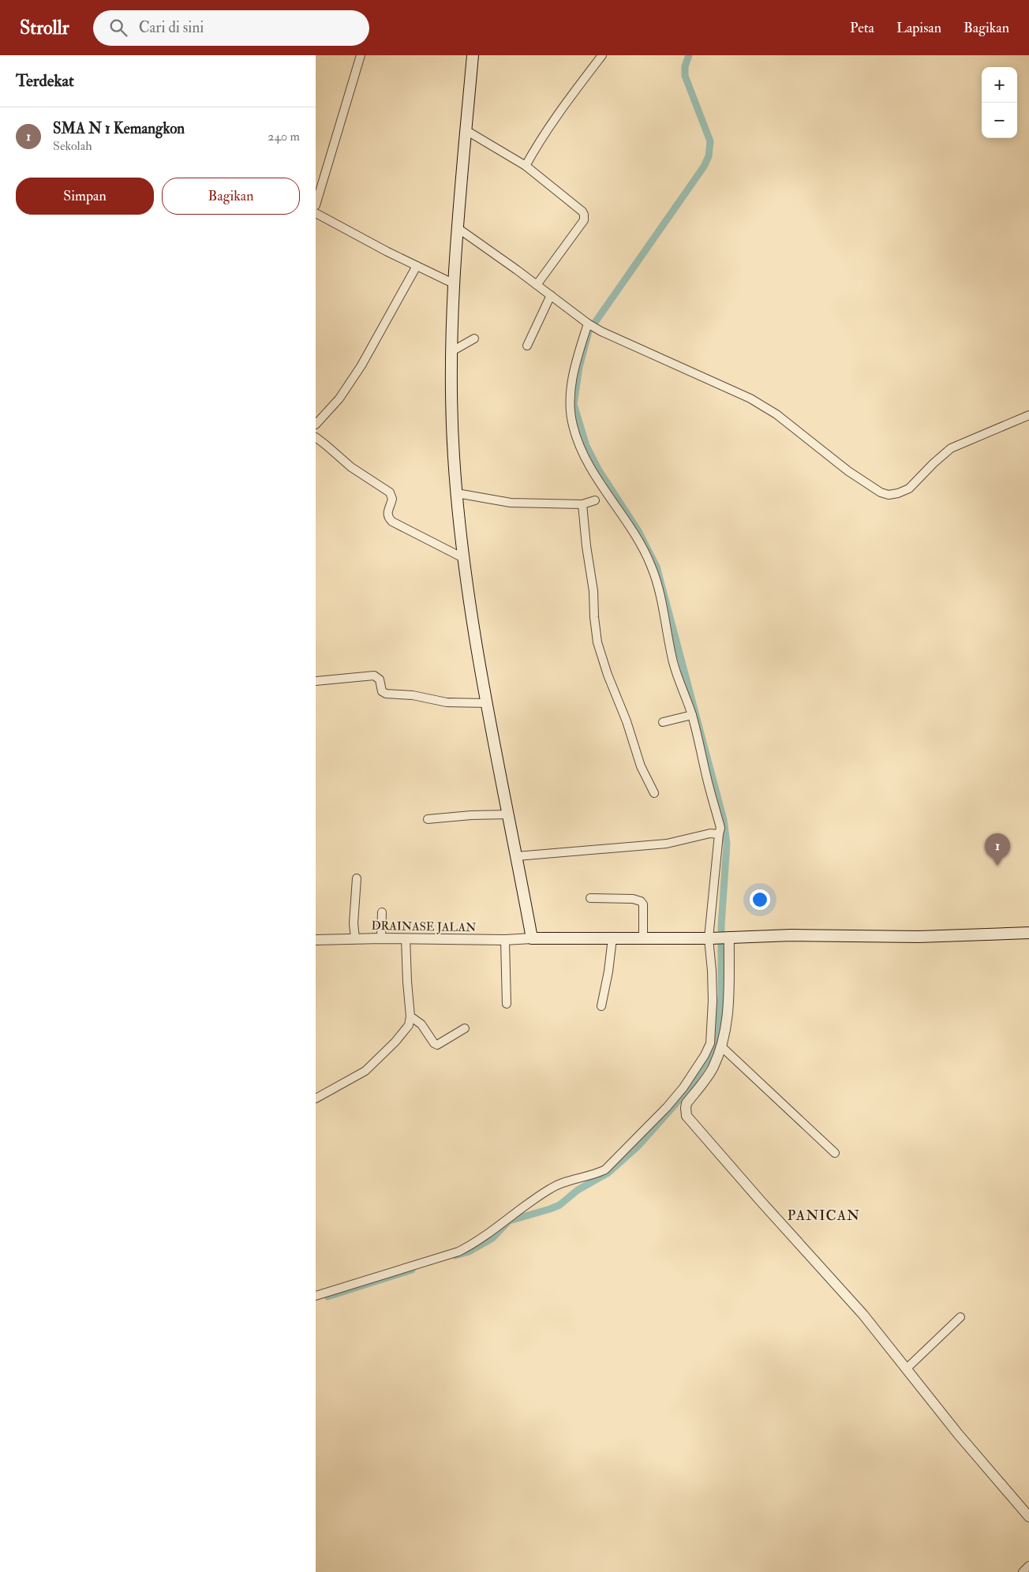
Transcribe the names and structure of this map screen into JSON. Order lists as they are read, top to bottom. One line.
{"streets":{"street":["DRAINASE JALAN"]},"districts":["PANICAN"],"page":{"header":"Strollr","search":"Cari di sini","nav":["Peta","Lapisan","Bagikan"],"heading":"Terdekat","map_buttons":["+","−"],"list":[{"mark":"1","name":"SMA N 1 Kemangkon","note":"Sekolah","value":"240 m"}],"buttons":["Simpan","Bagikan"],"pins":"1"}}
